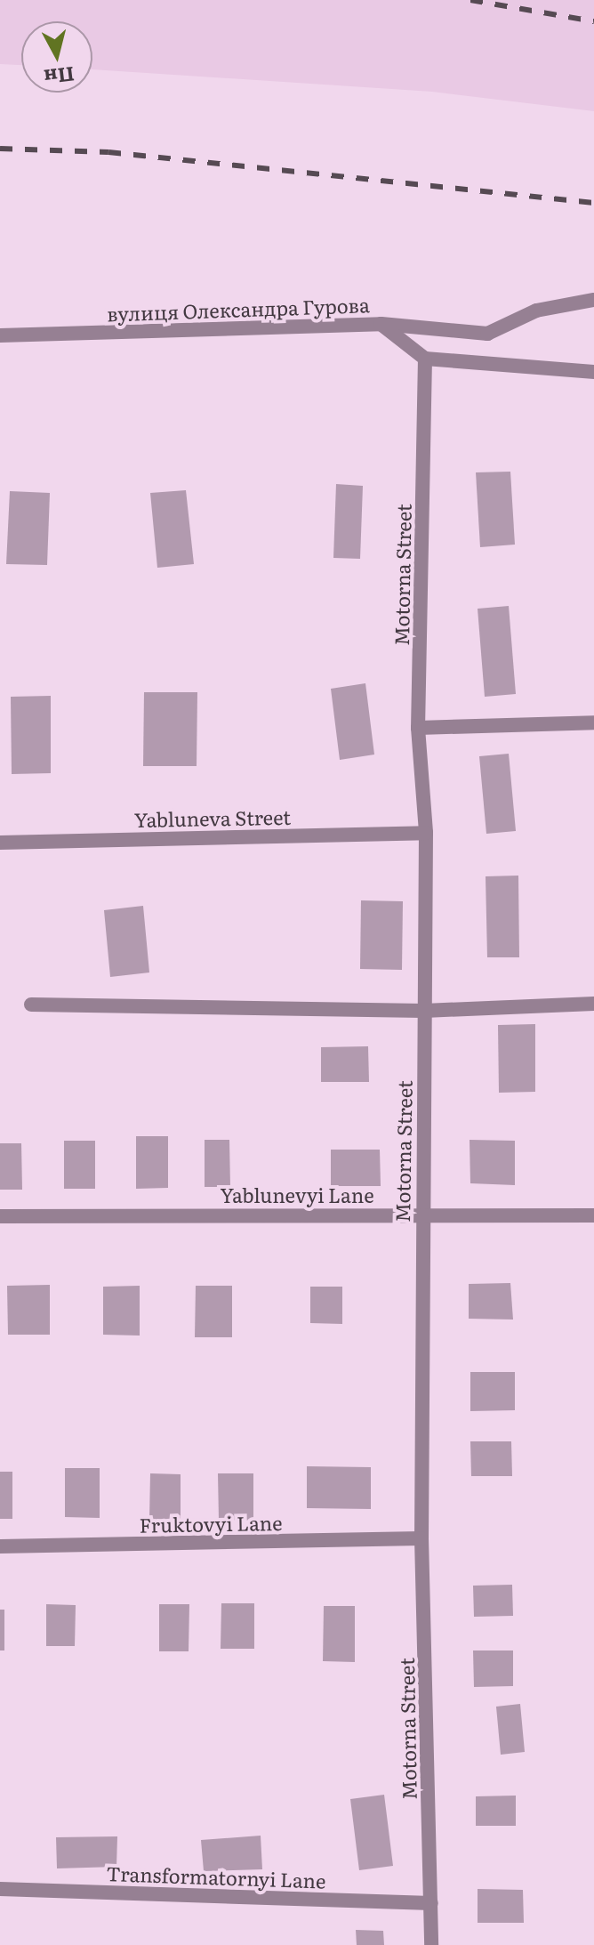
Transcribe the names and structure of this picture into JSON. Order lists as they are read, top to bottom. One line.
{"streets":{"street":["вулиця Олександра Гурова","Motorna Street","Yabluneva Street","Yablunevyi Lane","Fruktovyi Lane","Transformatornyi Lane"]},"crossings":[["вулиця Олександра Гурова","Motorna Street"],["Motorna Street","Yabluneva Street"],["Motorna Street","Yablunevyi Lane"],["Motorna Street","Fruktovyi Lane"],["Motorna Street","Transformatornyi Lane"]],"north":"bottom"}
